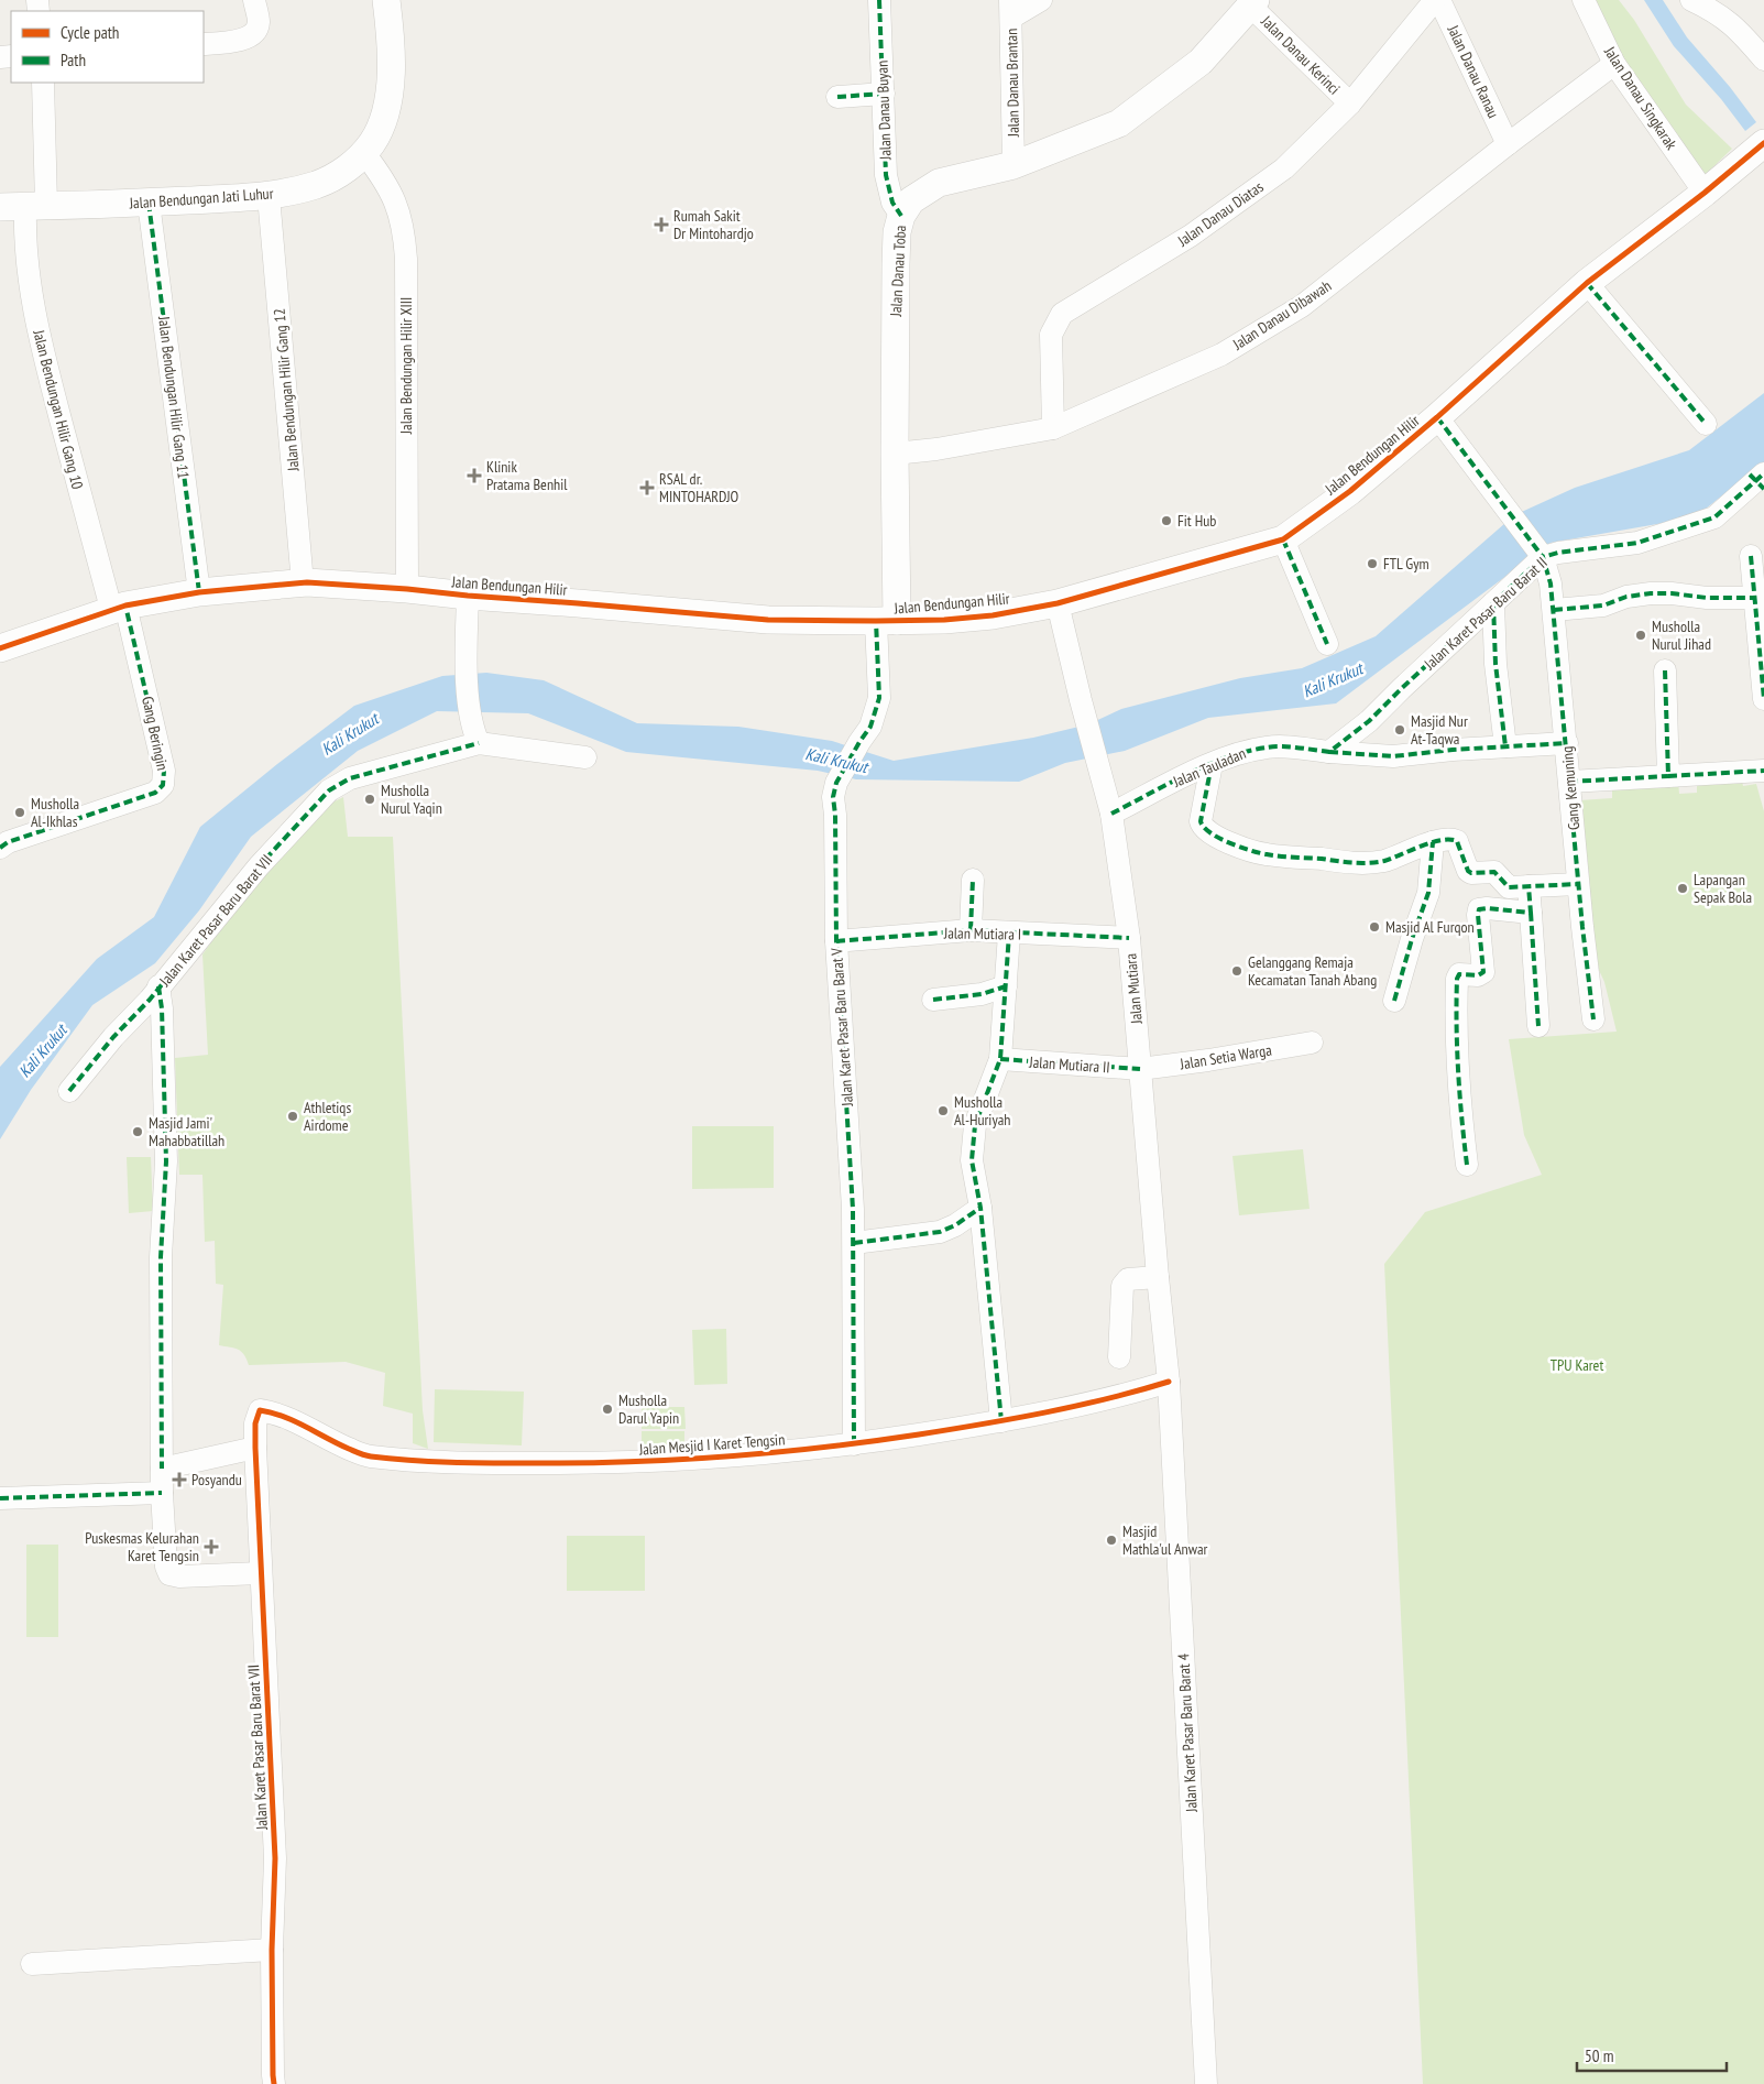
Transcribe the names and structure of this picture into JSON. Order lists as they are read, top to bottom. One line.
{"streets":{"street":["Jalan Danau Kerinci","Jalan Danau Ranau","Jalan Danau Brantan","Jalan Danau Singkarak","Jalan Danau Buyan","Jalan Bendungan Jati Luhur","Jalan Danau Diatas","Jalan Danau Toba","Jalan Danau Dibawah","Jalan Bendungan Hilir XIII","Jalan Bendungan Hilir Gang 12","Jalan Bendungan Hilir Gang 11","Jalan Bendungan Hilir Gang 10","Jalan Bendungan Hilir","Jalan Karet Pasar Baru Barat II","Gang Beringin","Jalan Tauladan","Gang Kemuning","Jalan Karet Pasar Baru Barat VII","Jalan Mutiara I","Jalan Mutiara","Jalan Karet Pasar Baru Barat V","Jalan Setia Warga","Jalan Mutiara II","Jalan Mesjid I Karet Tengsin","Jalan Karet Pasar Baru Barat 4"]},"crossings":[["Jalan Danau Kerinci","Jalan Danau Diatas"],["Jalan Danau Kerinci","Jalan Danau Toba"],["Jalan Danau Ranau","Jalan Danau Dibawah"],["Jalan Danau Brantan","Jalan Danau Toba"],["Jalan Danau Singkarak","Jalan Danau Dibawah"],["Jalan Danau Singkarak","Jalan Bendungan Hilir"],["Jalan Danau Buyan","Jalan Danau Toba"],["Jalan Bendungan Jati Luhur","Jalan Bendungan Hilir XIII"],["Jalan Bendungan Jati Luhur","Jalan Bendungan Hilir Gang 12"],["Jalan Bendungan Jati Luhur","Jalan Bendungan Hilir Gang 11"],["Jalan Bendungan Jati Luhur","Jalan Bendungan Hilir Gang 10"],["Jalan Danau Diatas","Jalan Danau Dibawah"],["Jalan Danau Toba","Jalan Danau Dibawah"],["Jalan Danau Toba","Jalan Bendungan Hilir"],["Jalan Danau Toba","Jalan Karet Pasar Baru Barat V"],["Jalan Bendungan Hilir XIII","Jalan Bendungan Hilir"],["Jalan Bendungan Hilir Gang 12","Jalan Bendungan Hilir"],["Jalan Bendungan Hilir Gang 11","Jalan Bendungan Hilir"],["Jalan Bendungan Hilir Gang 10","Jalan Bendungan Hilir"],["Jalan Bendungan Hilir Gang 10","Gang Beringin"],["Jalan Bendungan Hilir","Gang Beringin"],["Jalan Bendungan Hilir","Gang Kemuning"],["Jalan Bendungan Hilir","Jalan Mutiara"],["Jalan Bendungan Hilir","Jalan Karet Pasar Baru Barat V"],["Jalan Karet Pasar Baru Barat II","Jalan Tauladan"],["Jalan Karet Pasar Baru Barat II","Gang Kemuning"],["Jalan Tauladan","Gang Kemuning"],["Jalan Tauladan","Jalan Mutiara"],["Jalan Karet Pasar Baru Barat VII","Jalan Mesjid I Karet Tengsin"],["Jalan Mutiara I","Jalan Mutiara"],["Jalan Mutiara I","Jalan Karet Pasar Baru Barat V"],["Jalan Mutiara","Jalan Setia Warga"],["Jalan Mutiara","Jalan Mutiara II"],["Jalan Mutiara","Jalan Mesjid I Karet Tengsin"],["Jalan Mutiara","Jalan Karet Pasar Baru Barat 4"],["Jalan Karet Pasar Baru Barat V","Jalan Mesjid I Karet Tengsin"],["Jalan Setia Warga","Jalan Mutiara II"],["Jalan Mesjid I Karet Tengsin","Jalan Karet Pasar Baru Barat 4"]],"water":["Kali Krukut"],"parks":["TPU Karet"],"places":{"health":["Rumah Sakit Dr Mintohardjo","Klinik Pratama Benhil","RSAL dr. MINTOHARDJO","Posyandu","Puskesmas Kelurahan Karet Tengsin"],"other":["Fit Hub","FTL Gym","Musholla Nurul Jihad","Masjid Nur At-Taqwa","Musholla Nurul Yaqin","Musholla Al-Ikhlas","Lapangan Sepak Bola","Masjid Al Furqon","Gelanggang Remaja Kecamatan Tanah Abang","Musholla Al-Huriyah","Athletiqs Airdome","Masjid Jami' Mahabbatillah","Musholla Darul Yapin","Masjid Mathla'ul Anwar"]},"legend":["Cycle path","Path"],"scale_bar":"50 m"}
